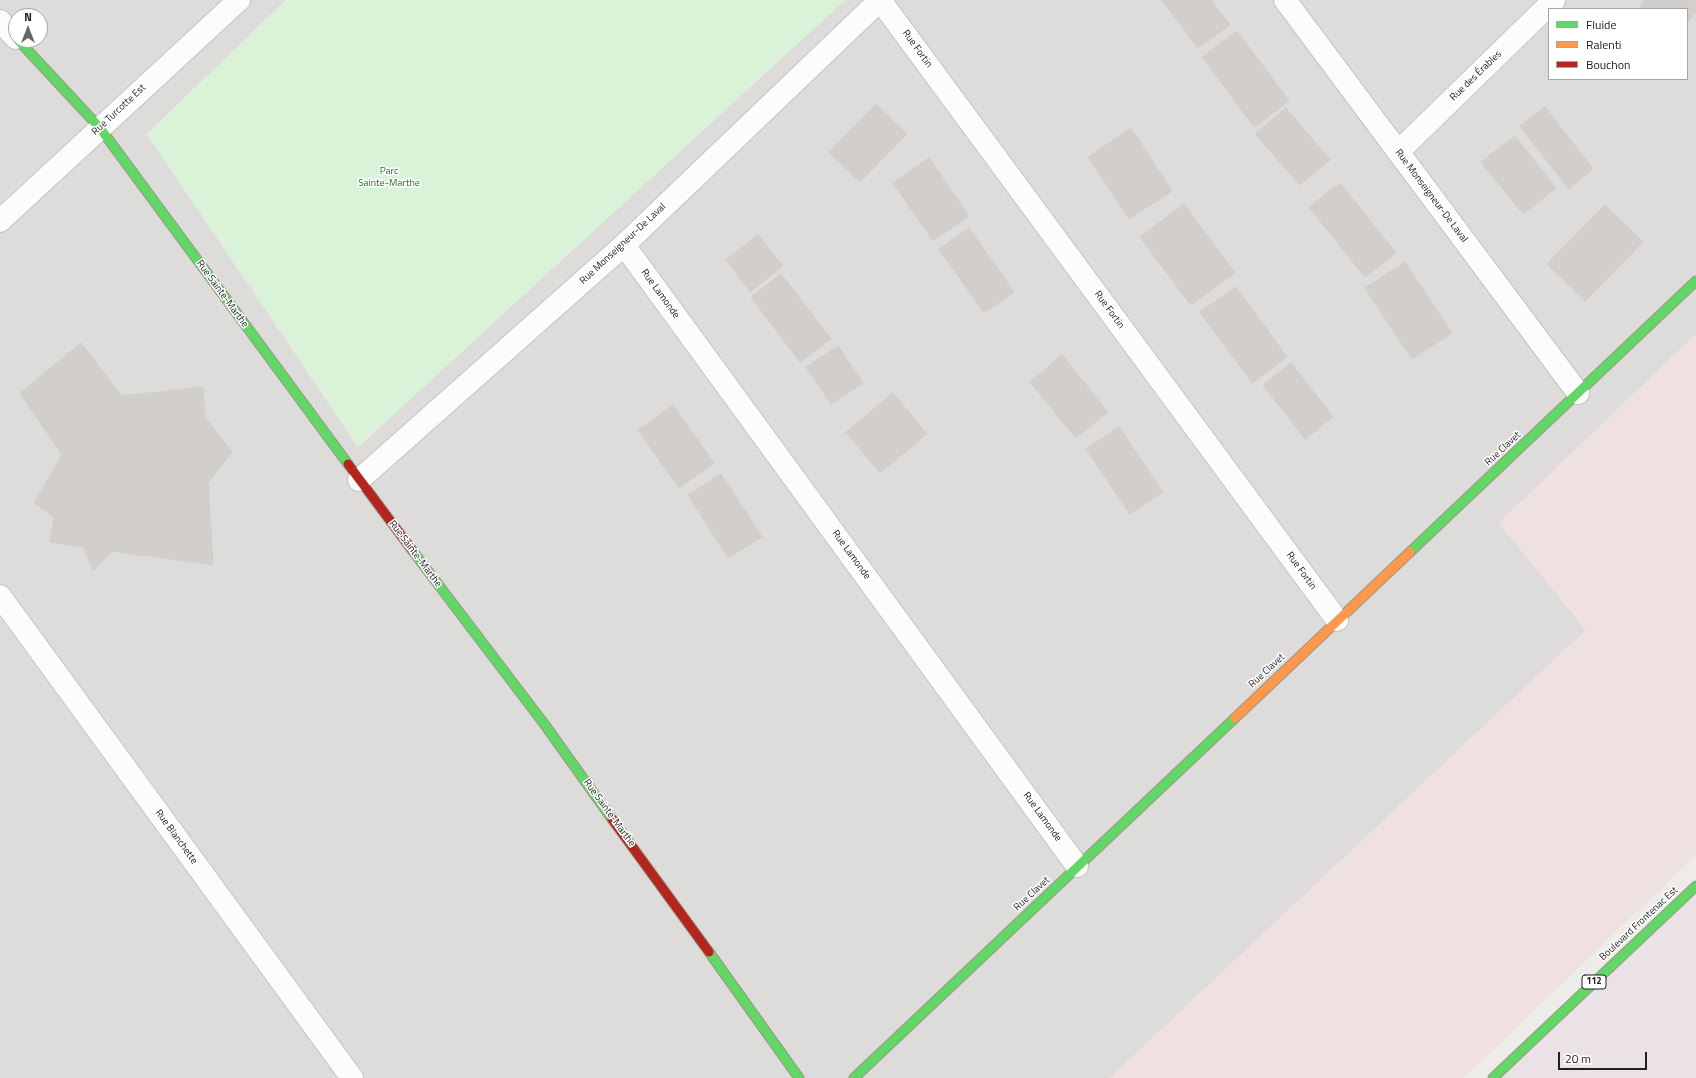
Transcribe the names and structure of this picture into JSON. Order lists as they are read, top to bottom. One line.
{"streets":{"street":["Rue Fortin","Rue des Érables","Rue Turcotte Est","Rue Monseigneur-De Laval","Rue Sainte-Marthe","Rue Lamonde","Rue Clavet","Rue Blanchette","Boulevard Frontenac Est","112"]},"crossings":[["Rue Fortin","Rue Monseigneur-De Laval"],["Rue Fortin","Rue Clavet"],["Rue des Érables","Rue Monseigneur-De Laval"],["Rue Turcotte Est","Rue Sainte-Marthe"],["Rue Monseigneur-De Laval","Rue Sainte-Marthe"],["Rue Monseigneur-De Laval","Rue Lamonde"],["Rue Monseigneur-De Laval","Rue Clavet"],["Rue Lamonde","Rue Clavet"]],"parks":["Parc Sainte-Marthe"],"legend":["Fluide","Ralenti","Bouchon"],"scale_bar":"20 m","north":"top"}
